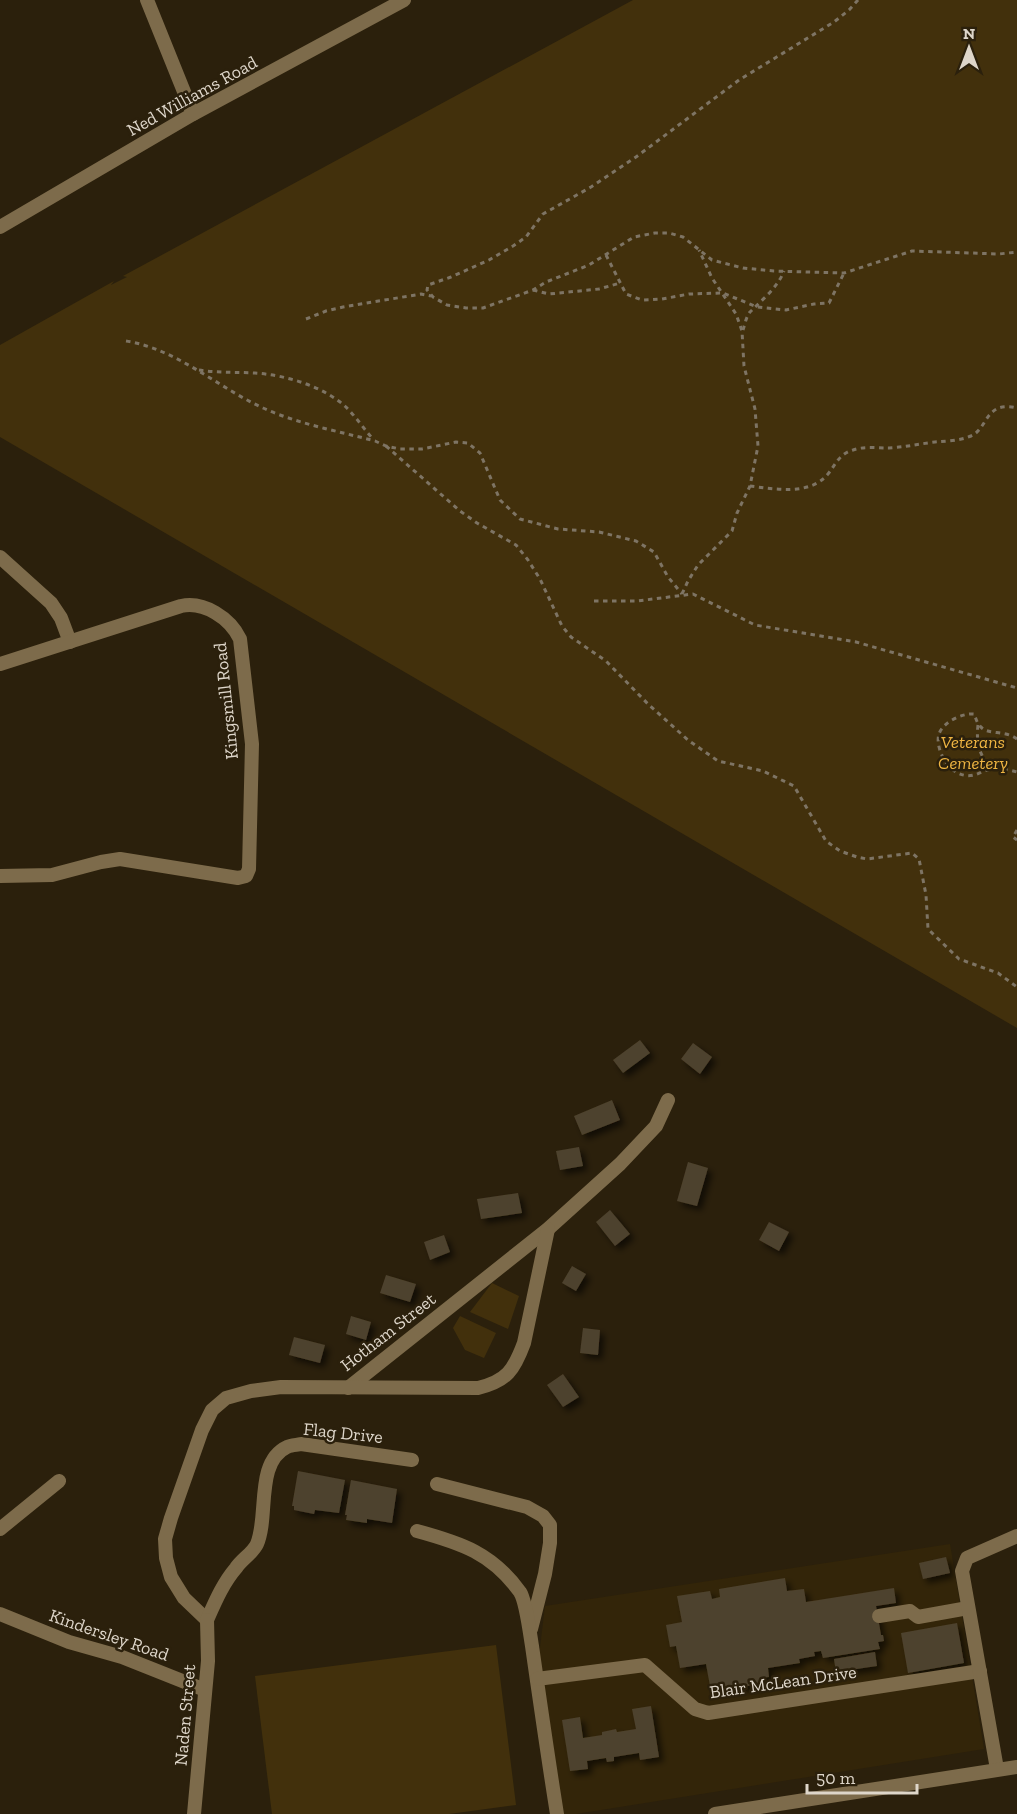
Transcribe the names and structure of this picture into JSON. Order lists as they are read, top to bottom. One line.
{"streets":{"street":["Ned Williams Road","Kingsmill Road","Hotham Street","Flag Drive","Kindersley Road","Blair McLean Drive","Naden Street"]},"crossings":[["Hotham Street","Flag Drive"],["Hotham Street","Naden Street"],["Flag Drive","Naden Street"],["Kindersley Road","Naden Street"]],"parks":["Veterans Cemetery"],"scale_bar":"50 m","north":"top"}
